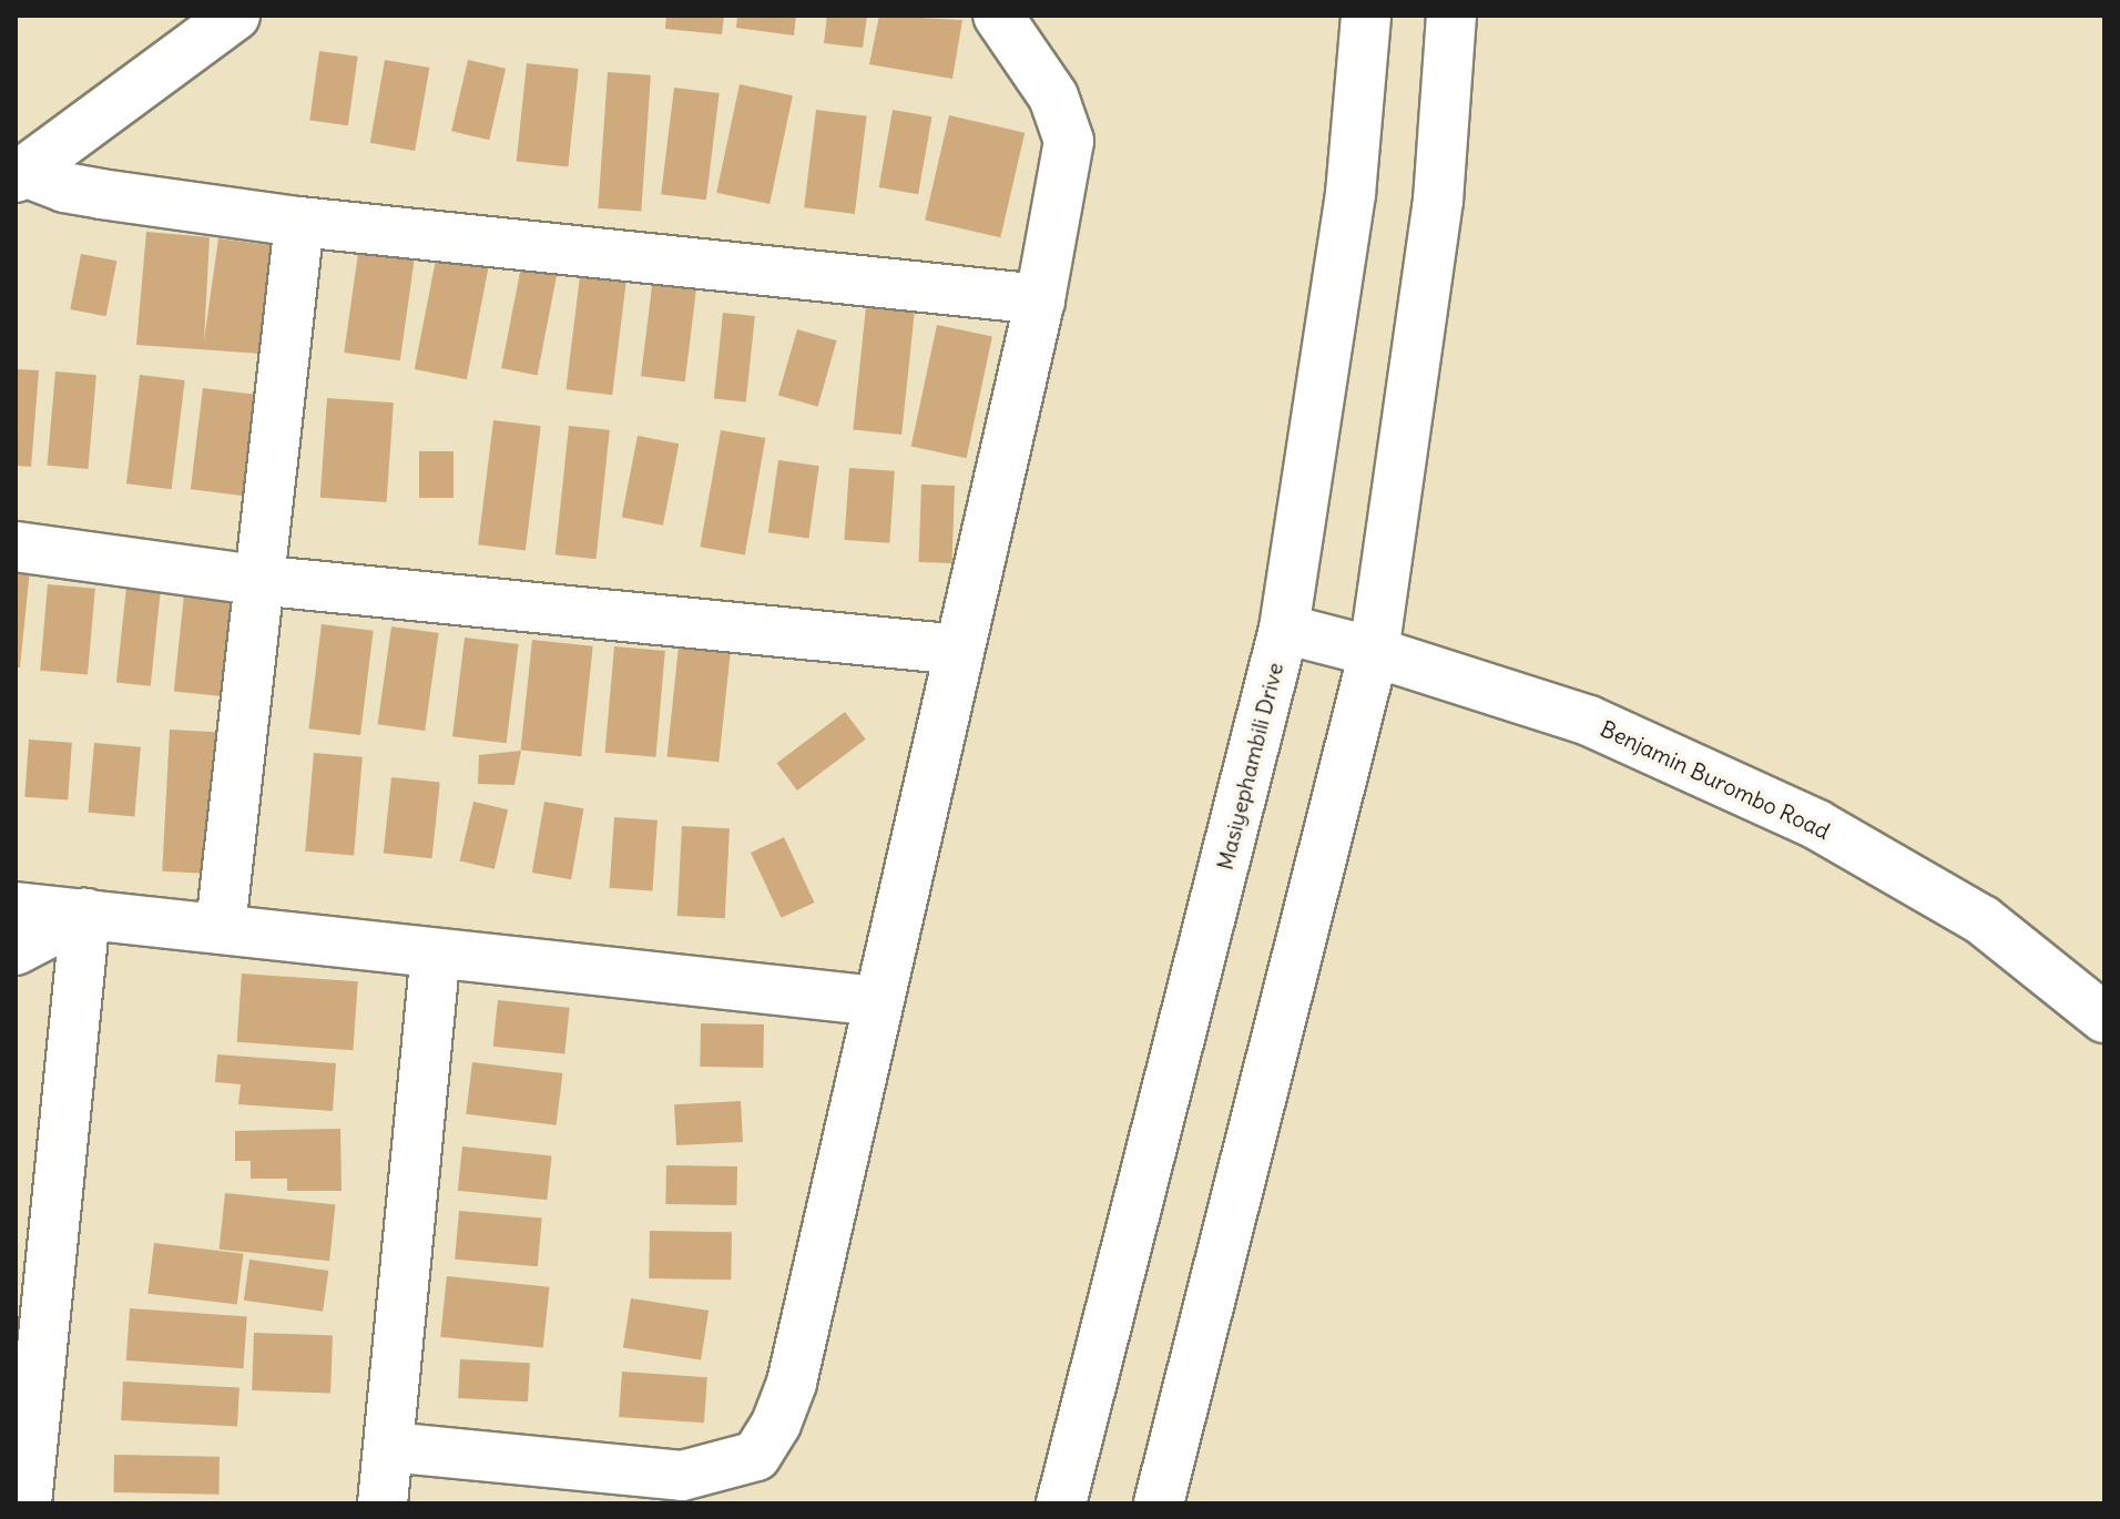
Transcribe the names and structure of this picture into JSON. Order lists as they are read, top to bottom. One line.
{"streets":{"street":["Masiyephambili Drive","Benjamin Burombo Road"]},"crossings":[["Masiyephambili Drive","Benjamin Burombo Road"]]}
